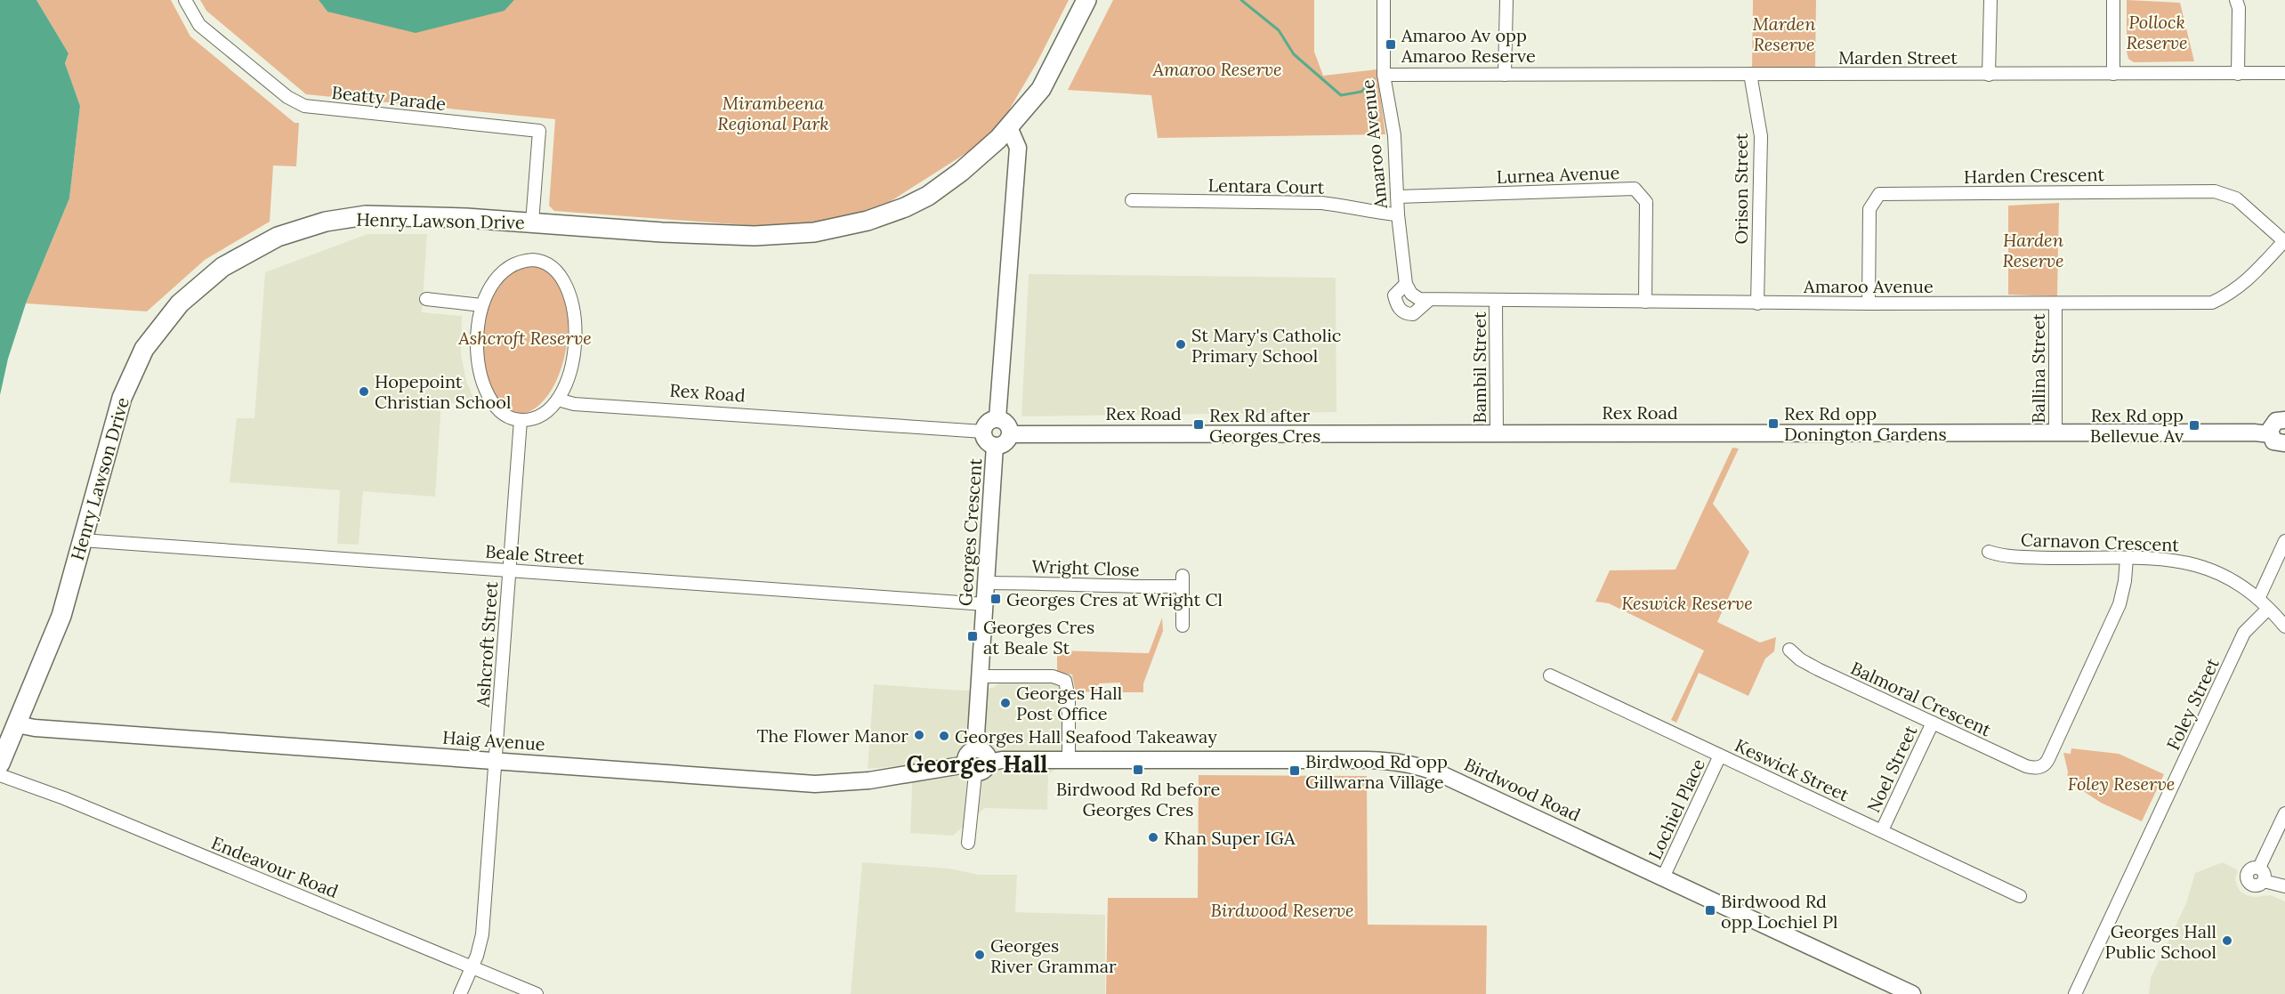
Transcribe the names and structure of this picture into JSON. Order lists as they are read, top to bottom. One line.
{"streets":{"main road":["Henry Lawson Drive"],"street":["Marden Street","Beatty Parade","Amaroo Avenue","Lurnea Avenue","Harden Crescent","Lentara Court","Orison Street","Bambil Street","Ballina Street","Rex Road","Georges Crescent","Carnavon Crescent","Beale Street","Wright Close","Ashcroft Street","Balmoral Crescent","Foley Street","Haig Avenue","Noel Street","Keswick Street","Birdwood Road","Lochiel Place","Endeavour Road"]},"crossings":[["Marden Street","Amaroo Avenue"],["Marden Street","Orison Street"],["Beatty Parade","Henry Lawson Drive"],["Amaroo Avenue","Lurnea Avenue"],["Amaroo Avenue","Harden Crescent"],["Amaroo Avenue","Lentara Court"],["Amaroo Avenue","Orison Street"],["Amaroo Avenue","Bambil Street"],["Amaroo Avenue","Ballina Street"],["Henry Lawson Drive","Beale Street"],["Henry Lawson Drive","Haig Avenue"],["Bambil Street","Rex Road"],["Ballina Street","Rex Road"],["Rex Road","Georges Crescent"],["Rex Road","Ashcroft Street"],["Georges Crescent","Beale Street"],["Georges Crescent","Wright Close"],["Georges Crescent","Haig Avenue"],["Georges Crescent","Birdwood Road"],["Carnavon Crescent","Balmoral Crescent"],["Carnavon Crescent","Foley Street"],["Beale Street","Ashcroft Street"],["Ashcroft Street","Haig Avenue"],["Ashcroft Street","Endeavour Road"],["Balmoral Crescent","Noel Street"],["Haig Avenue","Birdwood Road"],["Noel Street","Keswick Street"],["Keswick Street","Lochiel Place"],["Birdwood Road","Lochiel Place"]],"districts":["Georges Hall"],"parks":["Pollock Reserve","Marden Reserve","Amaroo Reserve","Mirambeena Regional Park","Harden Reserve","Ashcroft Reserve","Keswick Reserve","Foley Reserve","Birdwood Reserve"],"places":{"transit":["Amaroo Av opp Amaroo Reserve","Rex Rd opp Donington Gardens","Rex Rd after Georges Cres","Rex Rd opp Bellevue Av","Georges Cres at Wright Cl","Georges Cres at Beale St","Birdwood Rd before Georges Cres","Birdwood Rd opp Gillwarna Village","Birdwood Rd opp Lochiel Pl"],"other":["St Mary's Catholic Primary School","Hopepoint Christian School","Georges Hall Post Office","The Flower Manor","Georges Hall Seafood Takeaway","Khan Super IGA","Georges Hall Public School","Georges River Grammar"]}}
